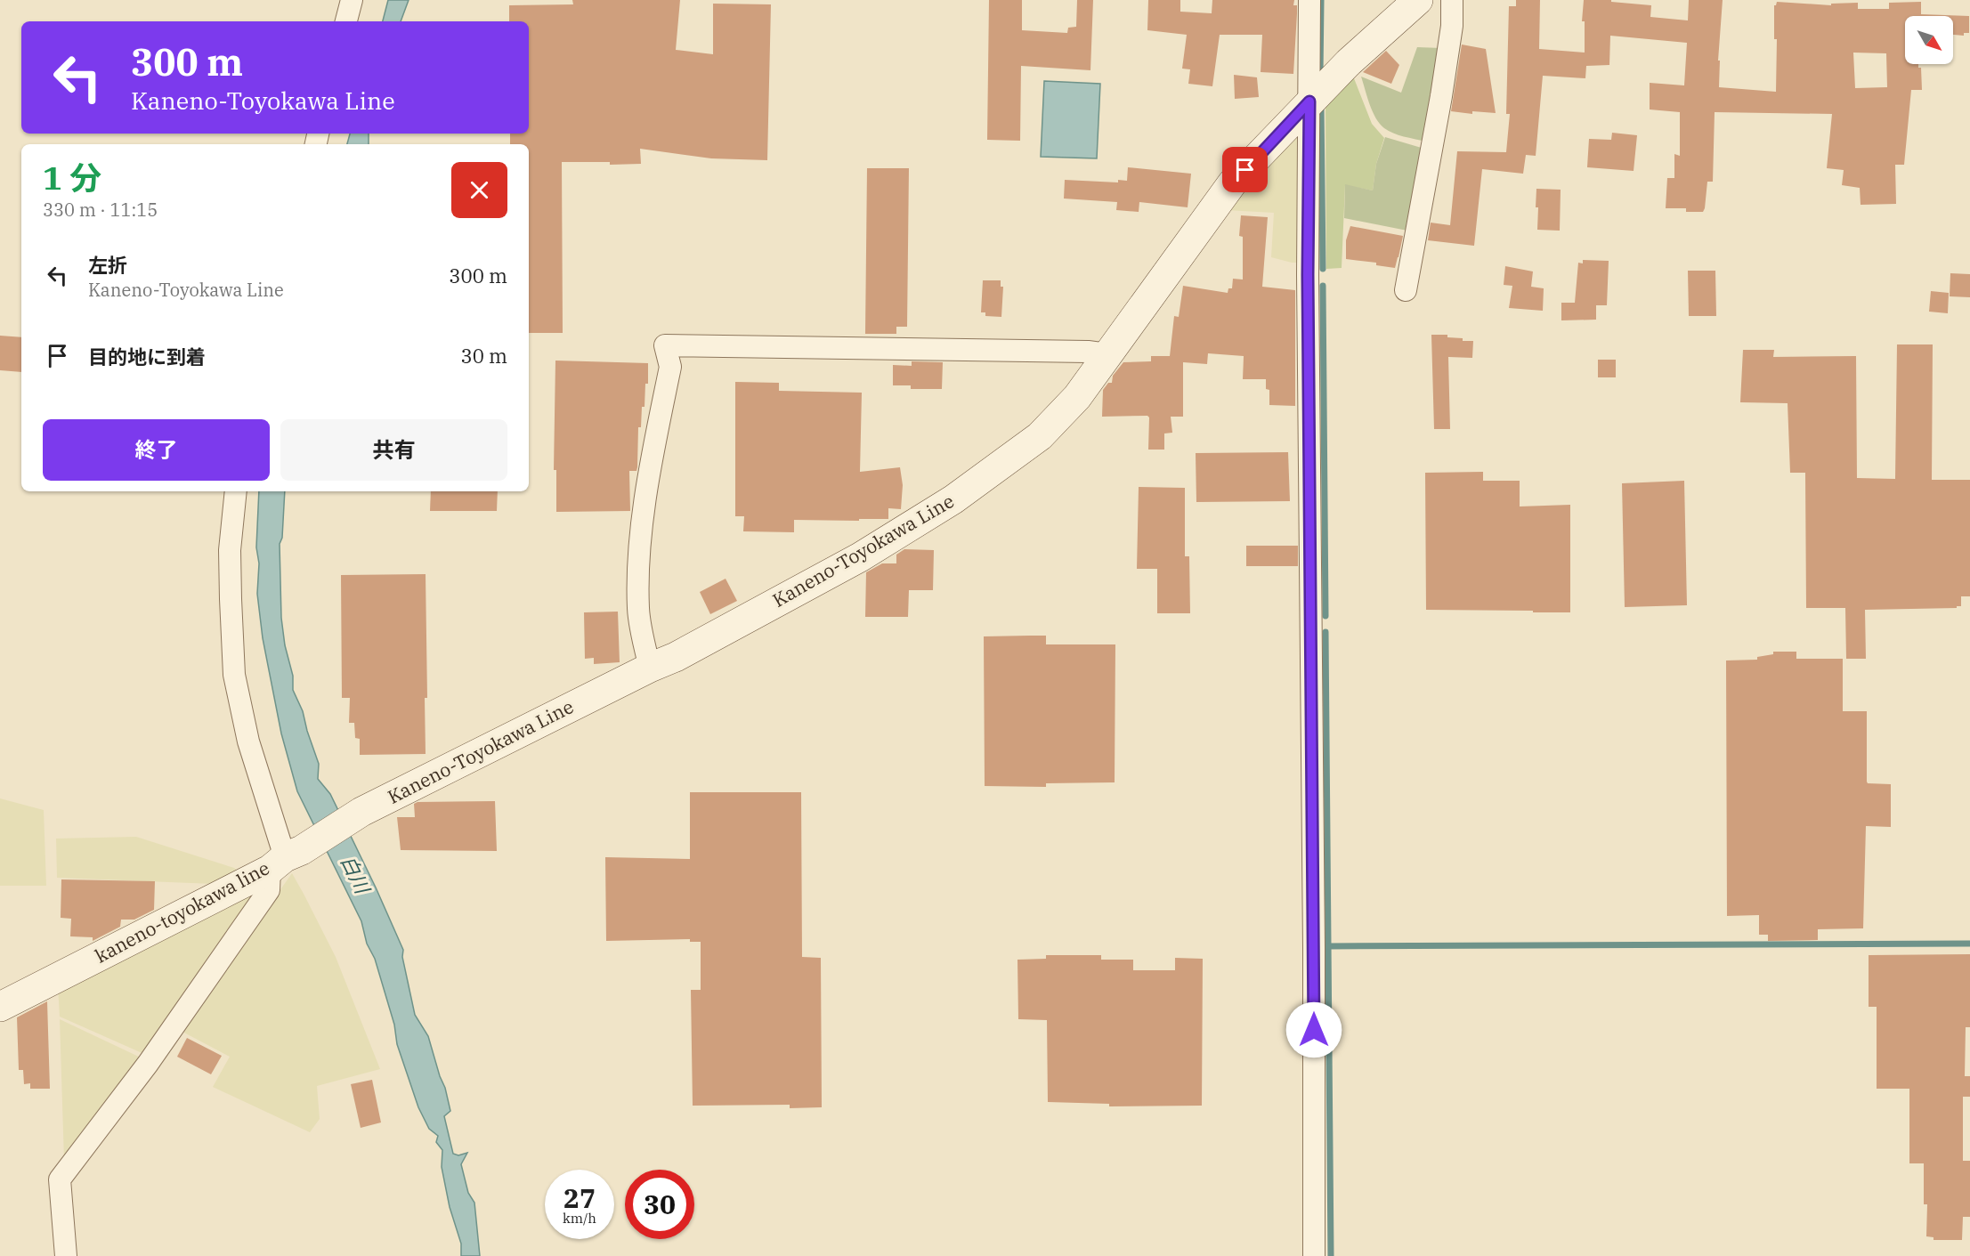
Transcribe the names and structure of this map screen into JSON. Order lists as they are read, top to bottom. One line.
{"streets":{"main road":["Kaneno-Toyokawa Line","kaneno-toyokawa line"]},"crossings":[["Kaneno-Toyokawa Line","kaneno-toyokawa line"]],"water":["白川"],"north":"bottom right","page":{"turn":["300 m","Kaneno-Toyokawa Line"],"heading":["1 分","330 m · 11:15"],"list":[{"name":"左折","note":"Kaneno-Toyokawa Line","value":"300 m"},{"name":"目的地に到着","value":"30 m"}],"buttons":["終了","共有"],"speed":"27 km/h","limit":"30"}}
